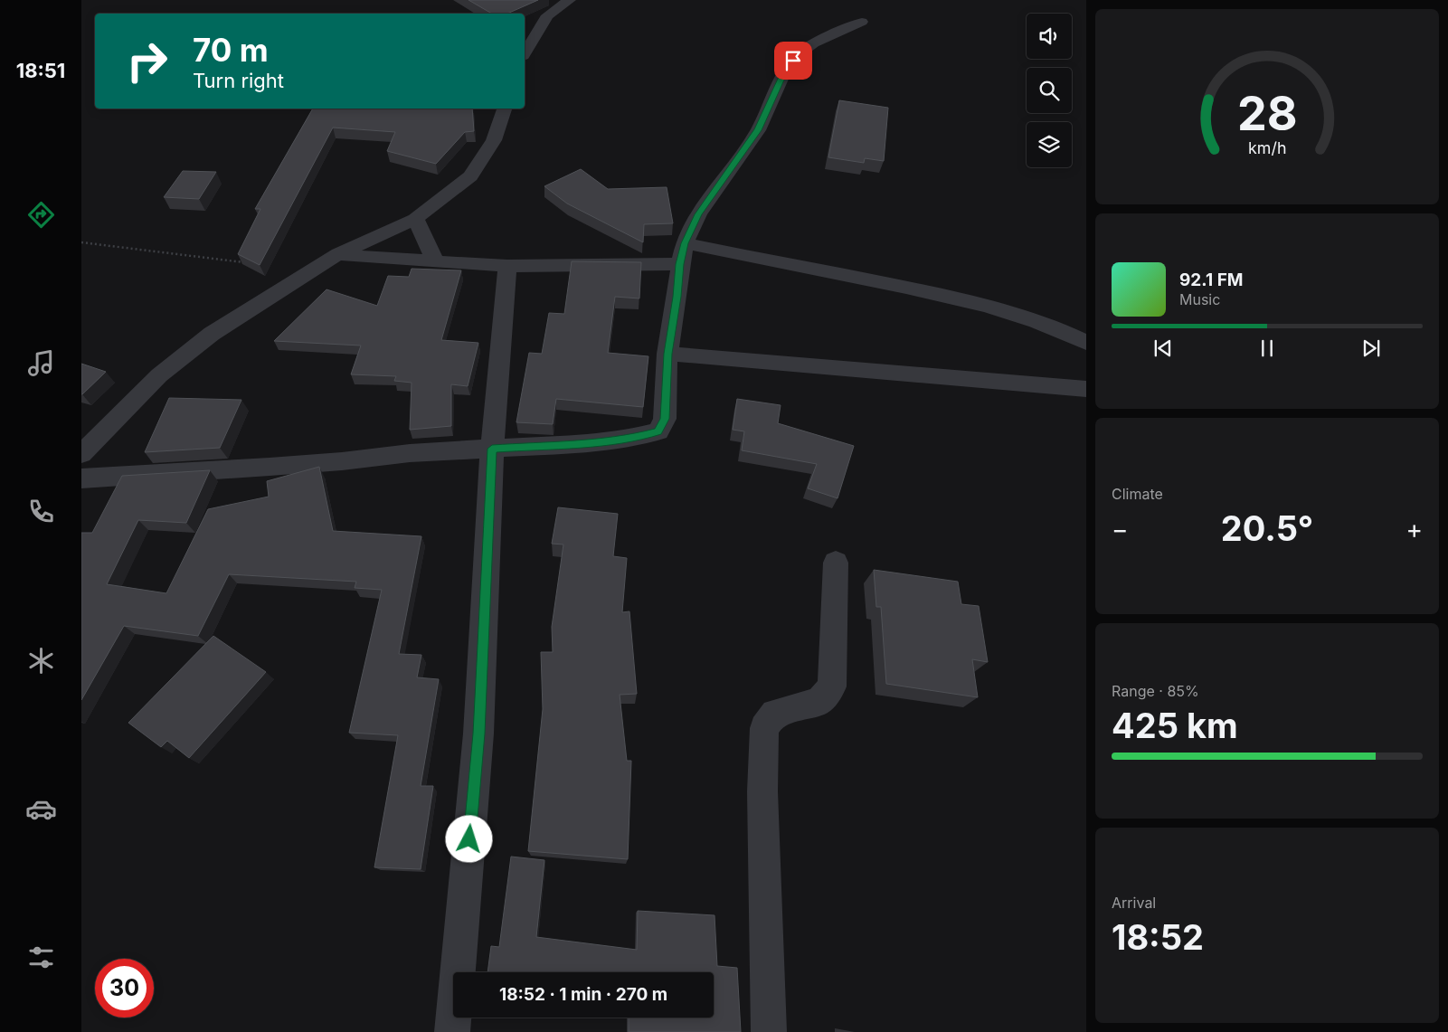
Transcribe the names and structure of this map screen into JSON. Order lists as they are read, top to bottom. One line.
{"page":{"tabs":"18:51","turn":["70 m","Turn right"],"song":["92.1 FM","Music"],"tile":["Climate",["Range · 85%","425 km"],["Arrival","18:52"]],"heat":["−","20.5°","+"],"limit":"30","trip":"18:52 · 1 min · 270 m","gauge":["28","km/h"]}}
